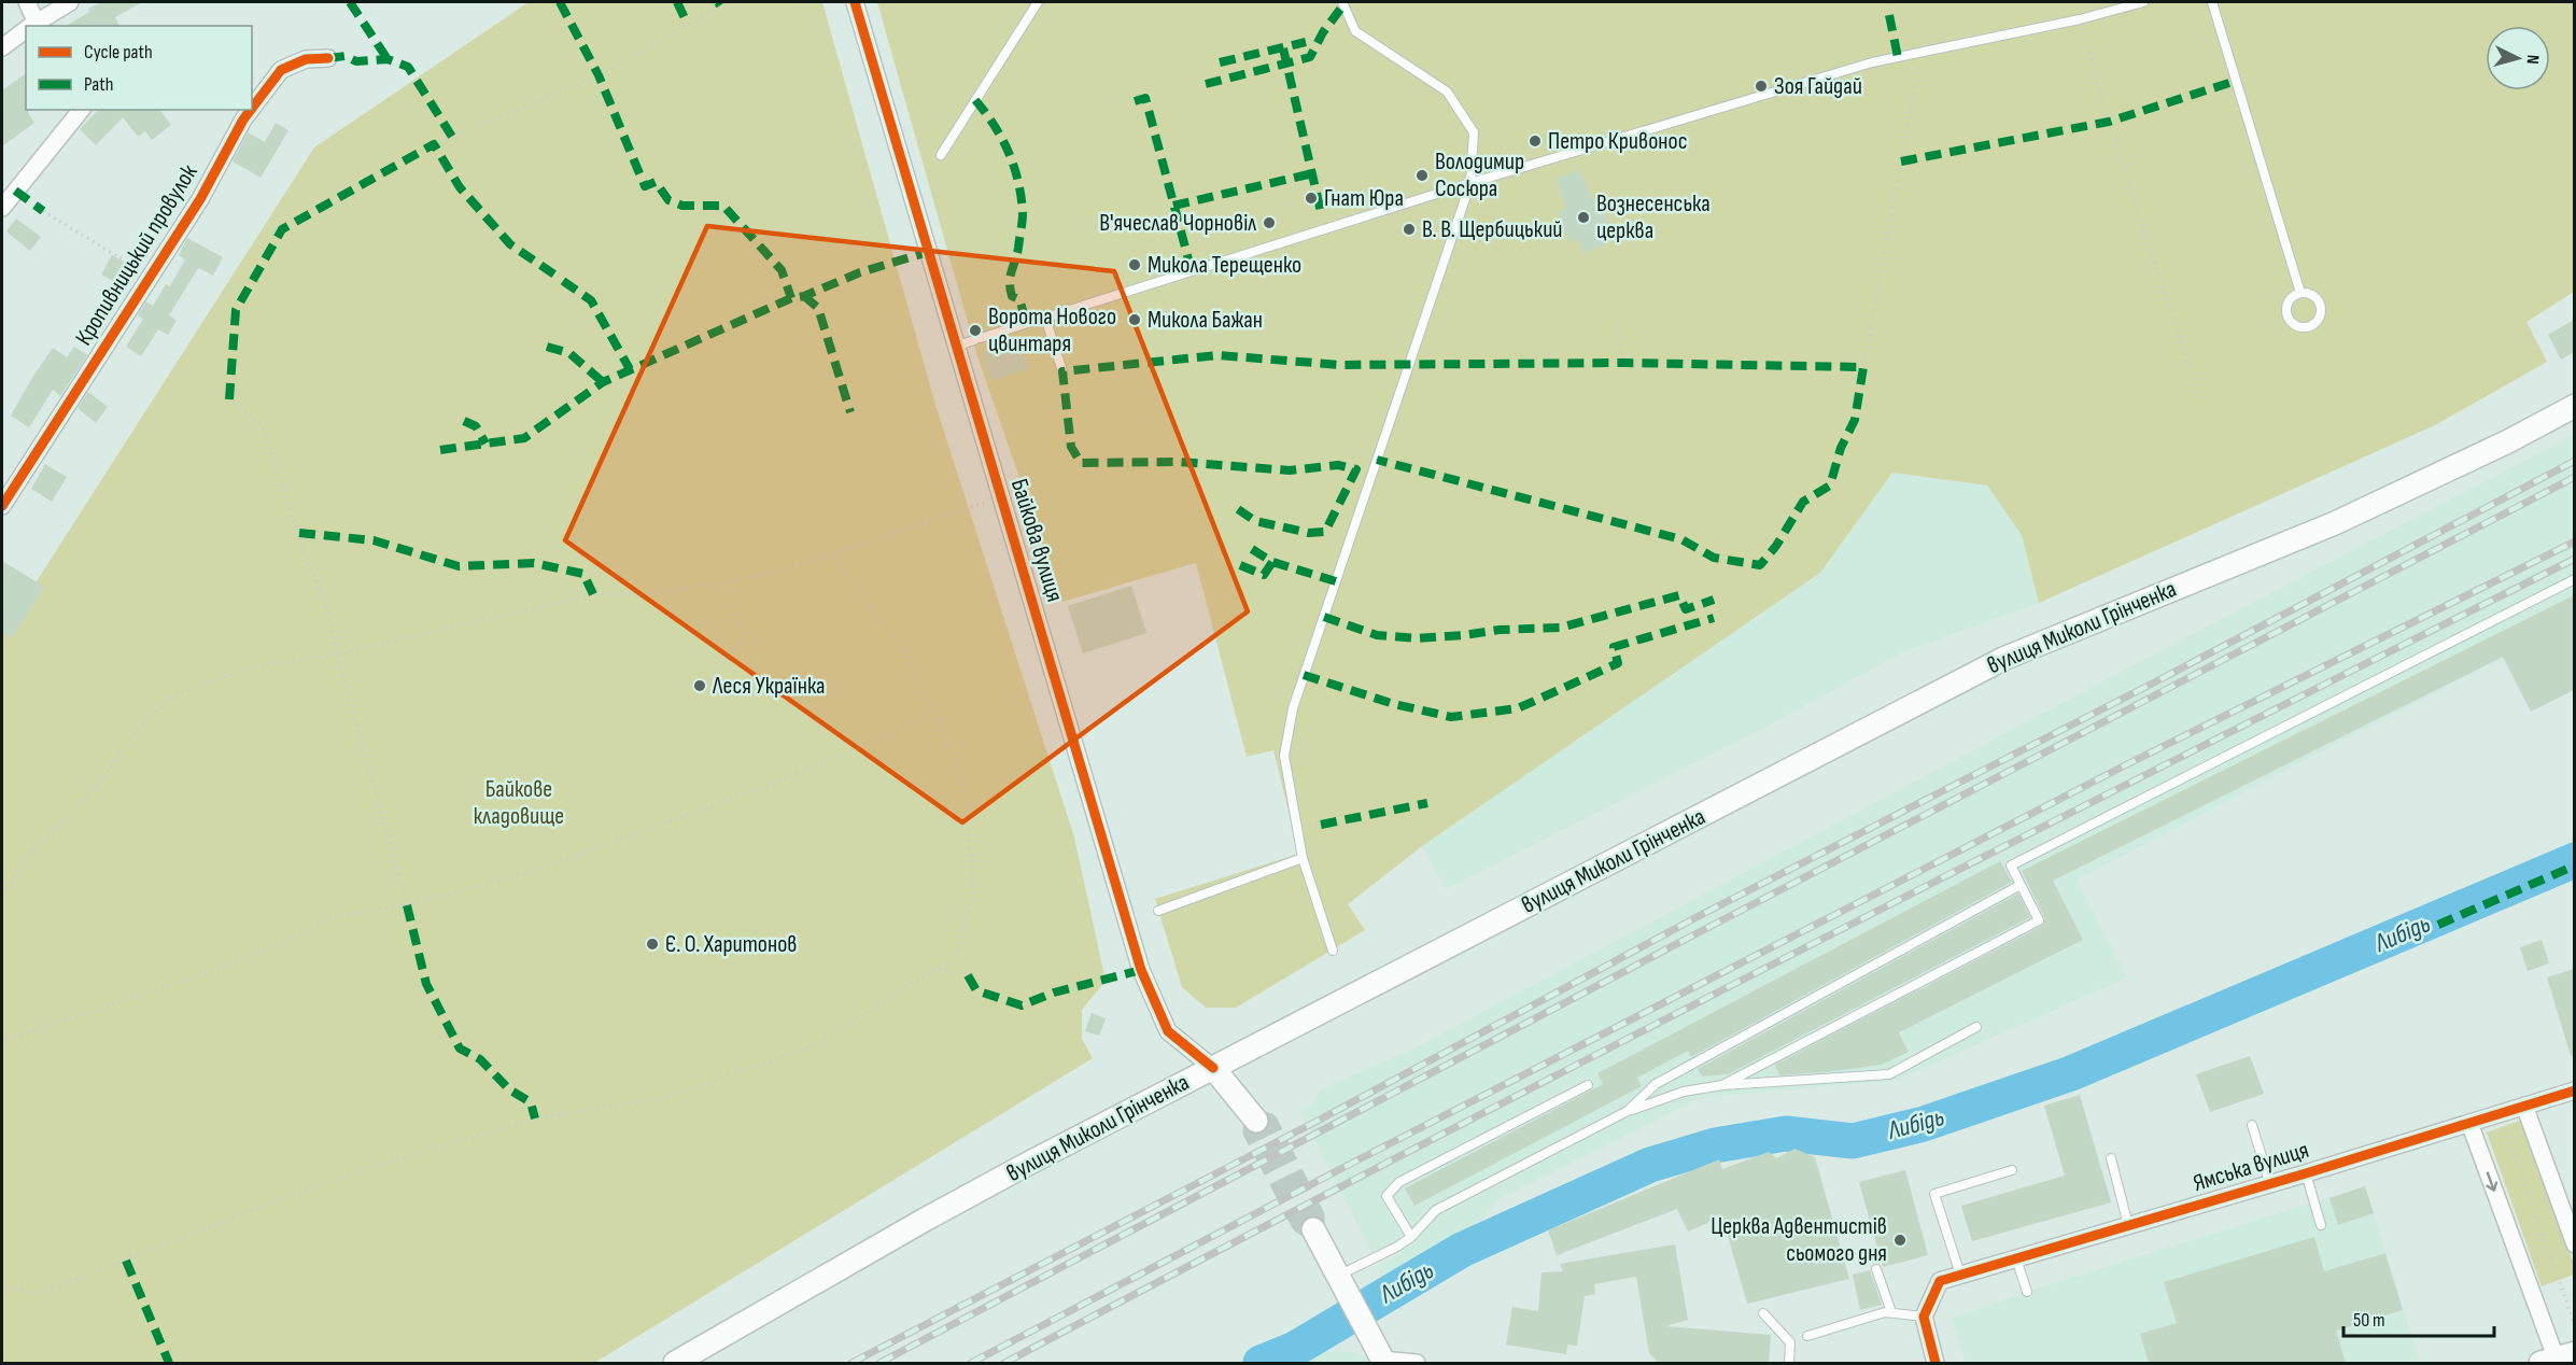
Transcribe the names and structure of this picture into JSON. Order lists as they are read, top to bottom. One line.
{"streets":{"main road":["Байкова вулиця","вулиця Миколи Грінченка"],"street":["Кропивницький провулок","Ямська вулиця"]},"crossings":[["Байкова вулиця","вулиця Миколи Грінченка"]],"water":["Либідь"],"parks":["Байкове кладовище"],"places":["Зоя Гайдай","Петро Кривонос","Володимир Сосюра","Гнат Юра","Вознесенська церква","В'ячеслав Чорновіл","В. В. Щербицький","Микола Терещенко","Микола Бажан","Ворота Нового цвинтаря","Леся Українка","Є. О. Харитонов","Церква Адвентистів сьомого дня"],"legend":["Cycle path","Path"],"scale_bar":"50 m","north":"right"}
